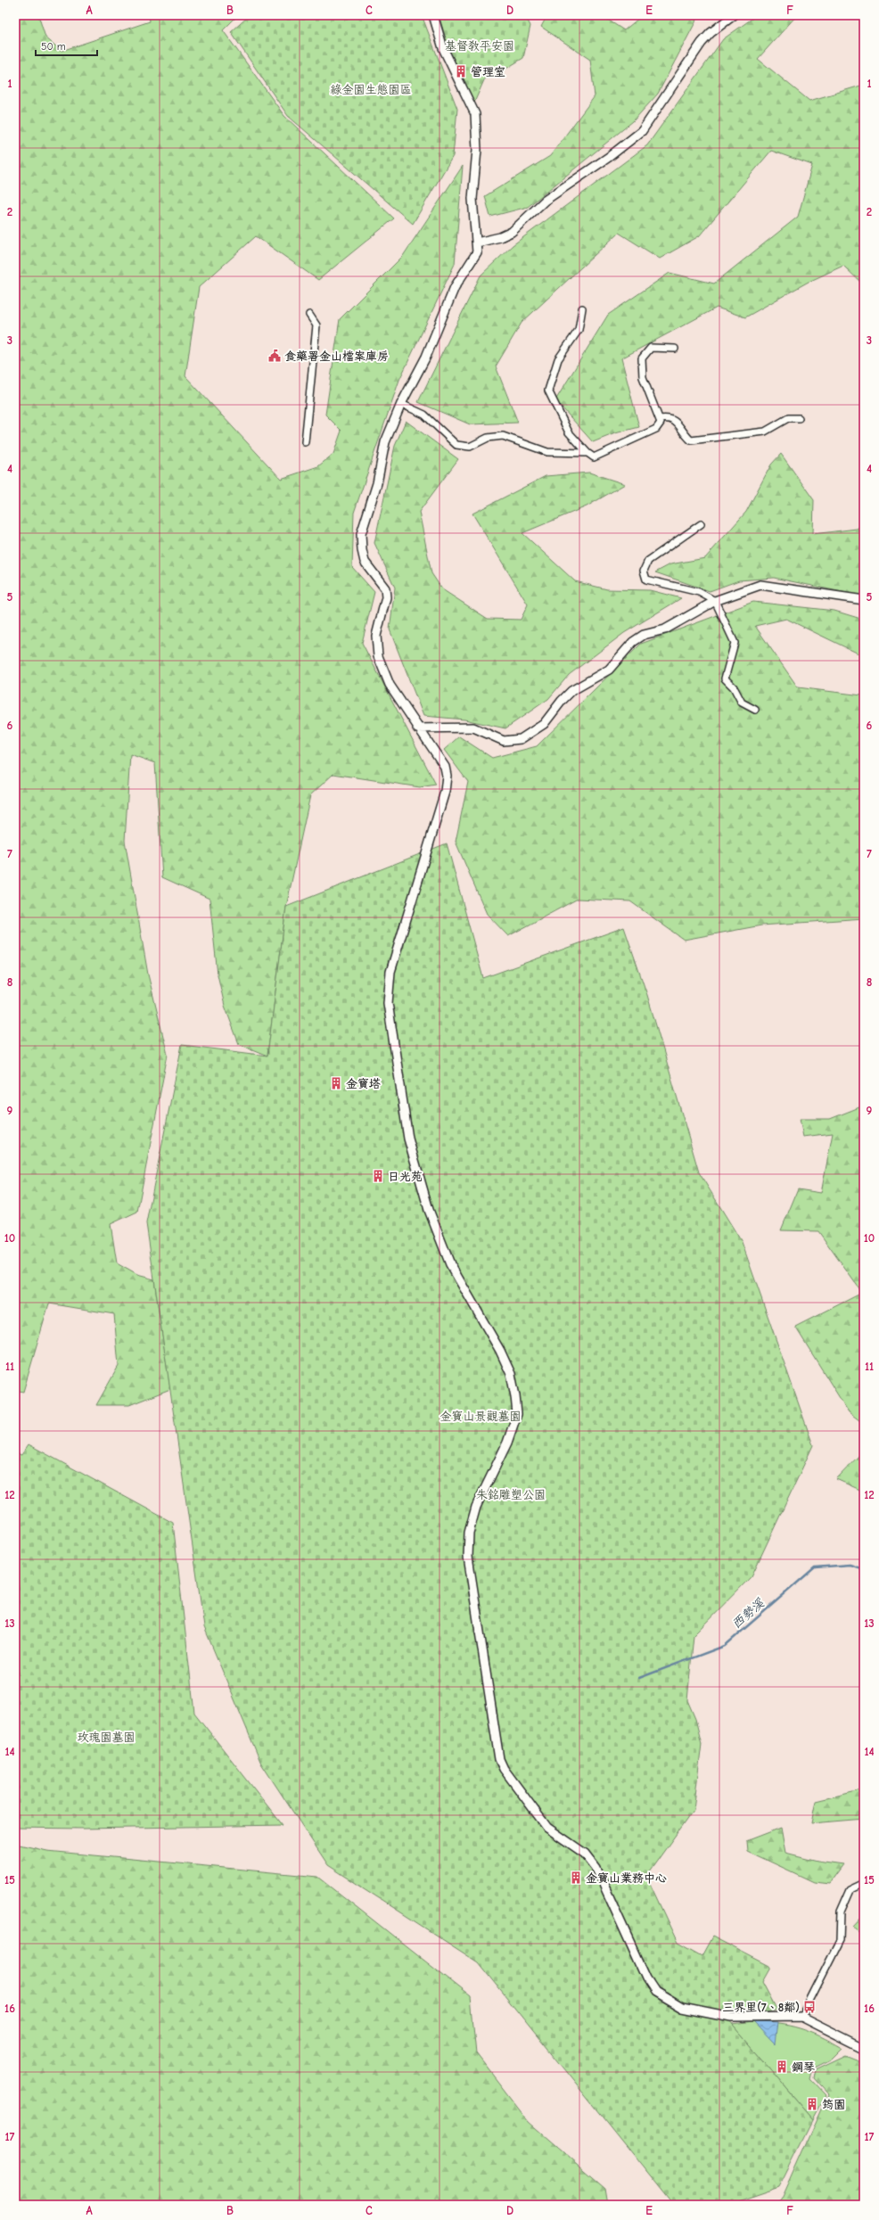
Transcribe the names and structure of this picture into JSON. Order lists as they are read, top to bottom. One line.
{"water":["西勢溪"],"parks":["基督教平安園","綠金園生態園區","金寶山景觀墓園","朱銘雕塑公園","玫瑰園墓園"],"places":{"building":["管理室","金寶塔","日光苑","金寶山業務中心","鋼琴","筠園"],"public building":["食藥署金山檔案庫房"],"bus stop":["三界里(7、8鄰)"]},"scale_bar":"50 m","grid":{"columns":["A","B","C","D","E","F"],"rows":["1","2","3","4","5","6","7","8","9","10","11","12","13","14","15","16","17"]}}
